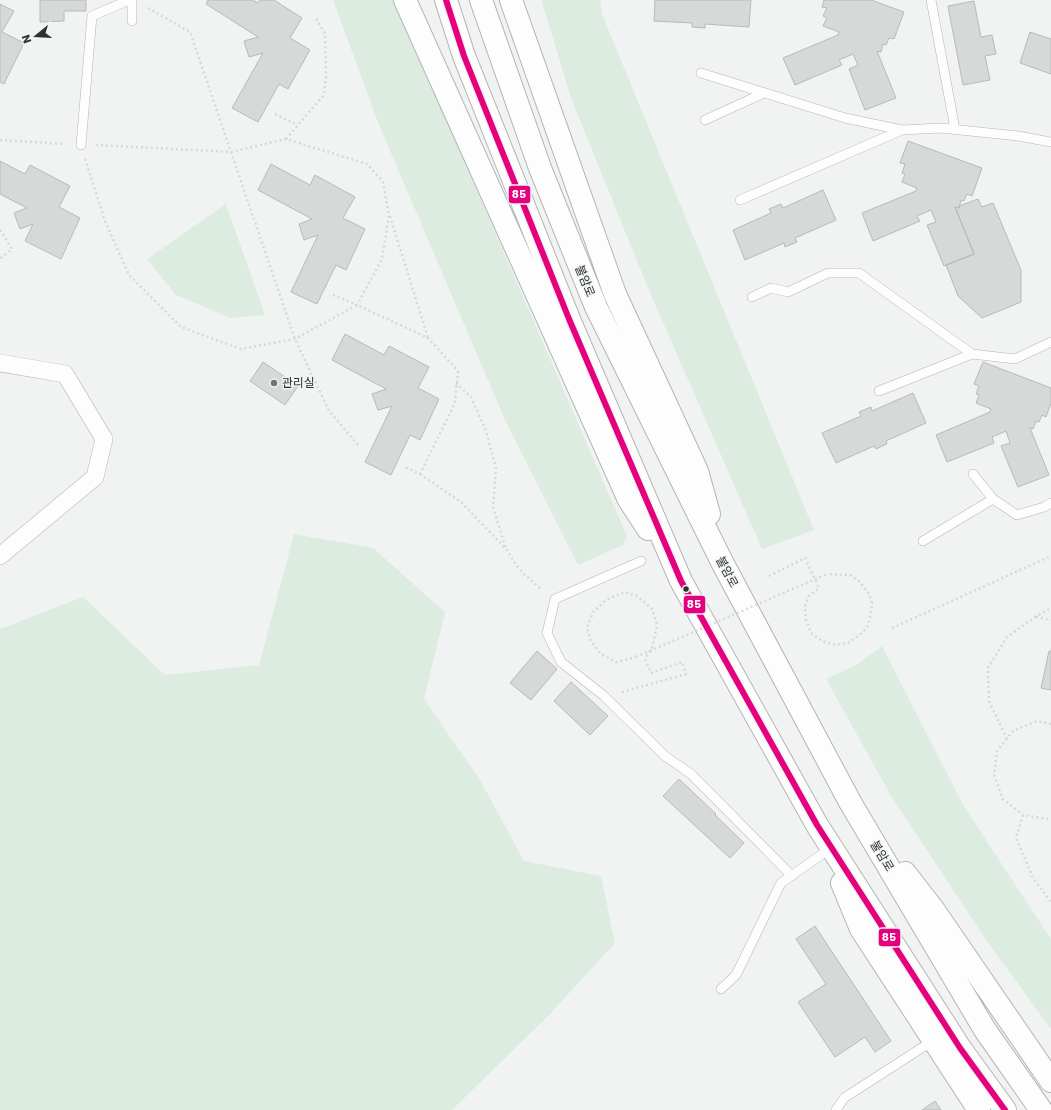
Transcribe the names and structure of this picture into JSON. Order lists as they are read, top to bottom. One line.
{"streets":{"street":["불암로"]},"places":["관리실"],"lines":["transit line 85"],"north":"left"}
